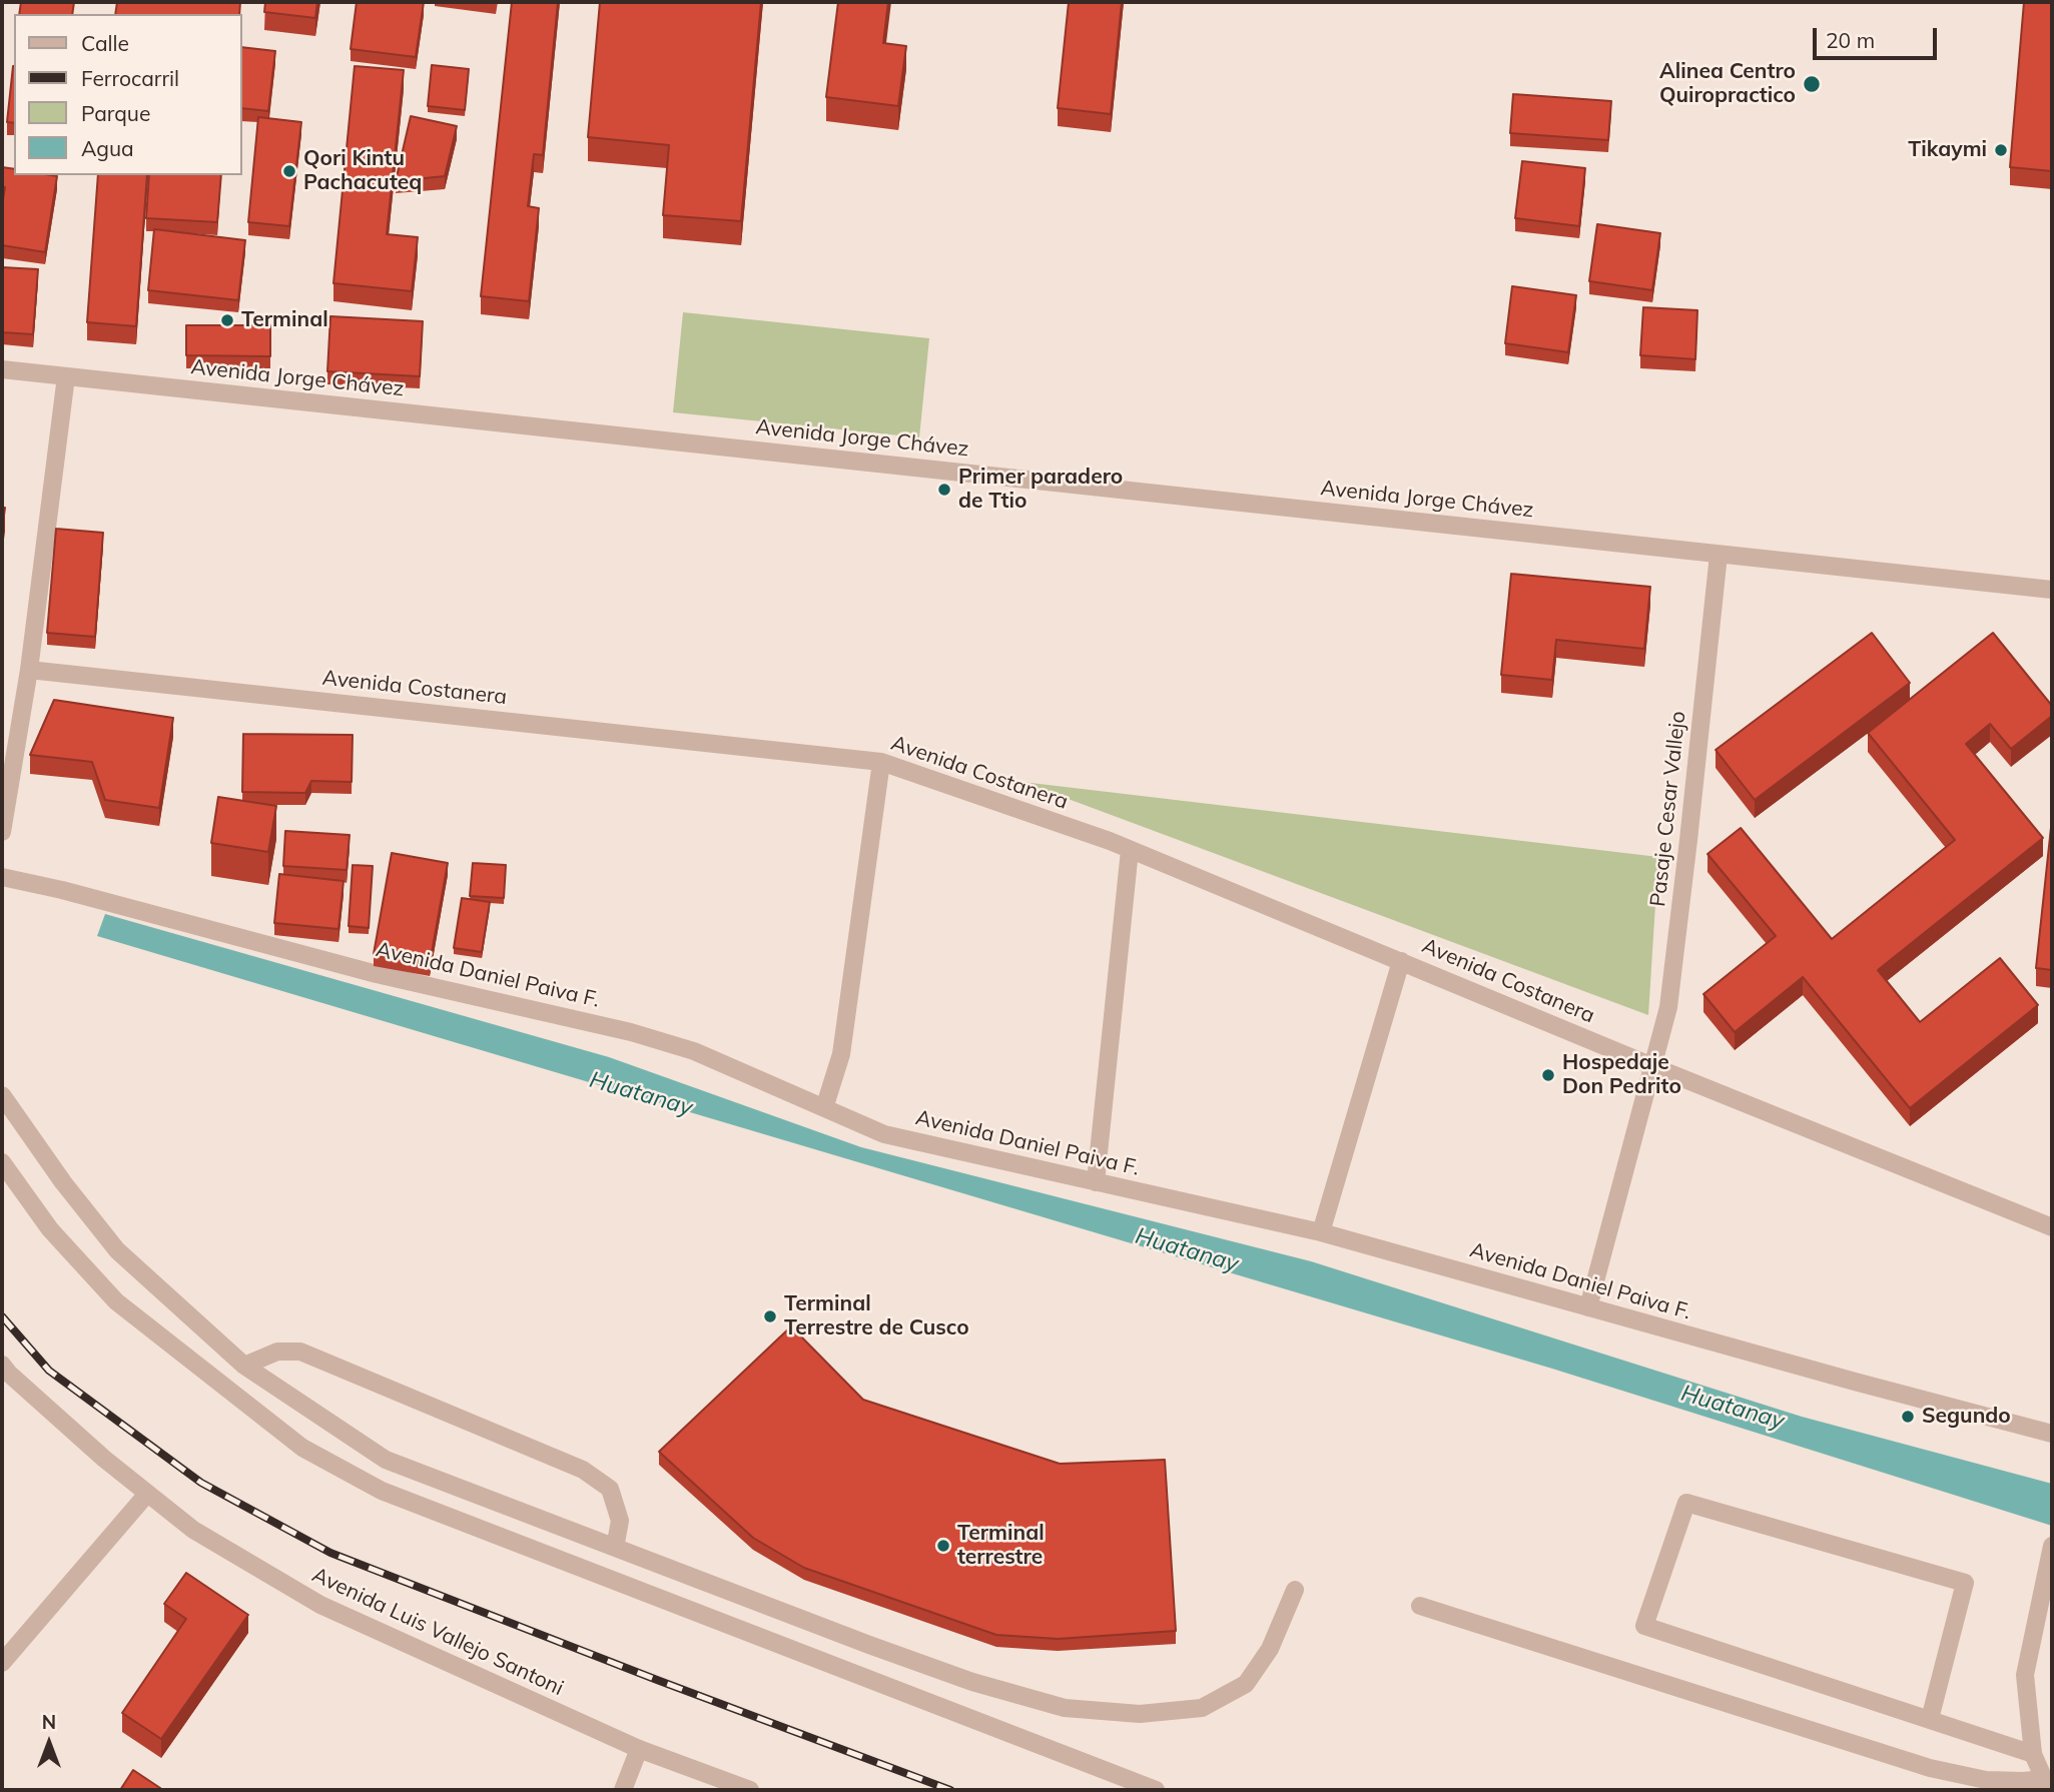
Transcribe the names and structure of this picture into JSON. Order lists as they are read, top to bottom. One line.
{"streets":{"street":["Avenida Jorge Chávez","Avenida Costanera","Pasaje Cesar Vallejo","Avenida Daniel Paiva F.","Avenida Luis Vallejo Santoni"]},"crossings":[["Avenida Jorge Chávez","Pasaje Cesar Vallejo"],["Avenida Costanera","Pasaje Cesar Vallejo"],["Pasaje Cesar Vallejo","Avenida Daniel Paiva F."]],"water":["Huatanay"],"places":["Alinea Centro Quiropractico","Tikaymi","Qori Kintu Pachacuteq","Terminal","Primer paradero de Ttio","Hospedaje Don Pedrito","Terminal Terrestre de Cusco","Segundo","Terminal terrestre"],"legend":["Calle","Ferrocarril","Parque","Agua"],"scale_bar":"20 m","north":"top"}
